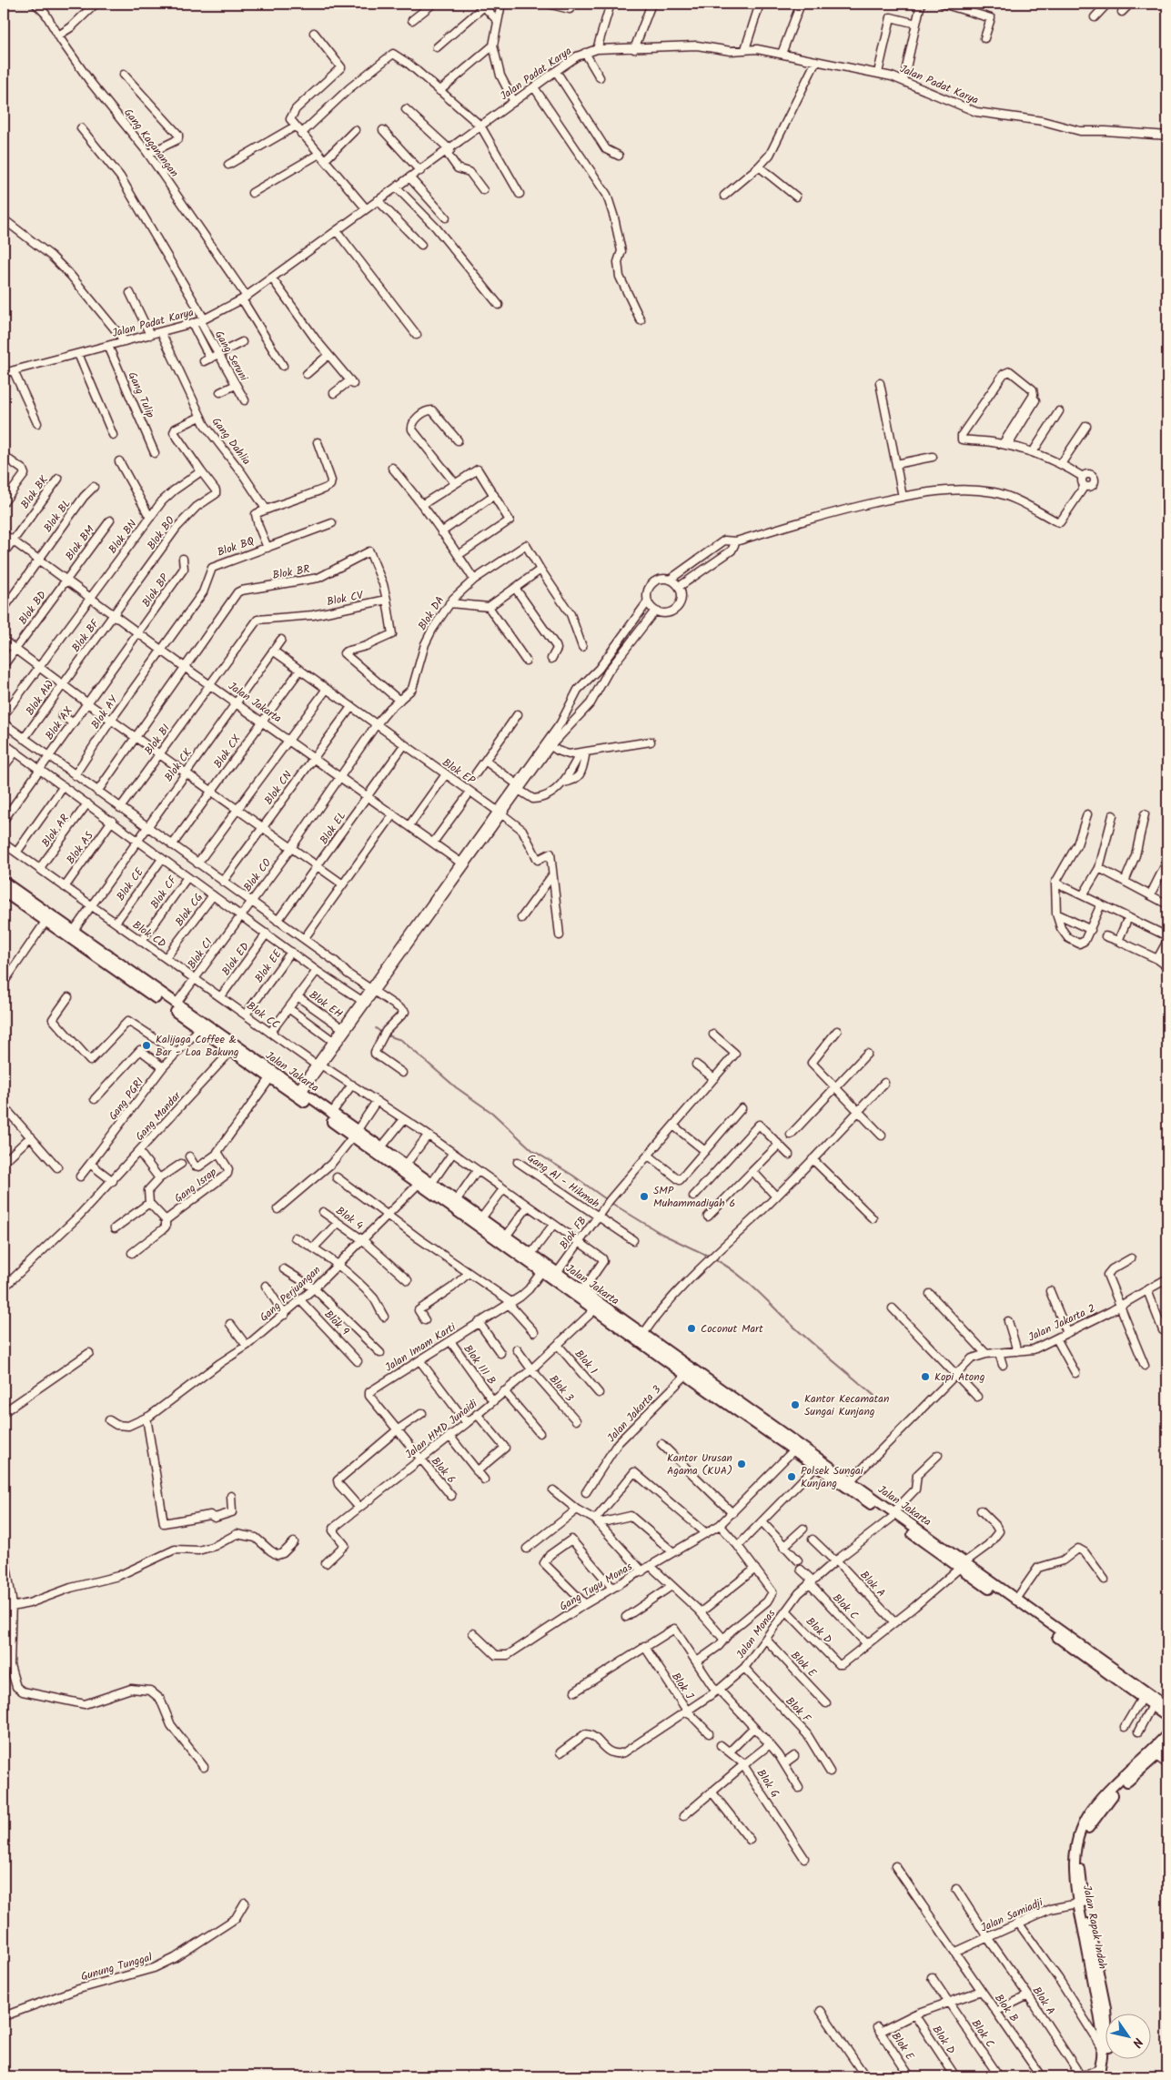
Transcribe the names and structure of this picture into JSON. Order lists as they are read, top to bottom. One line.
{"streets":{"main road":["Jalan Jakarta","Jalan Rapak Indah"],"street":["Jalan Padat Karya","Gang Kaganangan","Gang Seruni","Gang Tulip","Gang Dahlia","Blok BK","Blok BL","Blok BO","Blok BN","Blok BM","Blok BQ","Blok BR","Blok BP","Blok CV","Blok BD","Blok DA","Blok BF","Blok AW","Blok AY","Blok AX","Blok BI","Blok CX","Blok CK","Blok EP","Blok CN","Blok EL","Blok AR","Blok AS","Blok CO","Blok CE","Blok CF","Blok CG","Blok CD","Blok CI","Blok ED","Blok EE","Blok EH","Blok CC","Gang PGRI","Gang Mandar","Gang Al - Hikmah","Gang Israp","Blok 4","Blok FB","Gang Perjuangan","Blok 9","Jalan Jakarta 2","Jalan Imam Karti","Blok 1","Blok III B","Blok 3","Jalan Jakarta 3","Jalan HMD Junaidi","Blok 6","Blok A","Gang Tugu Monas","Blok C","Blok D","Jalan Monas","Blok E","Blok J","Blok F","Blok G","Jalan Samiadji","Gunung Tunggal","Blok B"]},"crossings":[["Jalan Padat Karya","Gang Kaganangan"],["Jalan Padat Karya","Gang Seruni"],["Jalan Padat Karya","Gang Tulip"],["Jalan Padat Karya","Gang Dahlia"],["Blok BK","Jalan Jakarta"],["Blok BL","Jalan Jakarta"],["Blok BO","Blok BN"],["Blok BO","Blok BF"],["Blok BO","Jalan Jakarta"],["Blok BN","Jalan Jakarta"],["Blok BM","Blok BD"],["Blok BM","Jalan Jakarta"],["Blok BQ","Jalan Jakarta"],["Blok BQ","Blok AY"],["Blok BR","Blok CV"],["Blok BR","Jalan Jakarta"],["Blok BP","Jalan Jakarta"],["Blok BP","Blok AX"],["Blok CV","Blok BI"],["Blok BD","Jalan Jakarta"],["Blok DA","Jalan Jakarta"],["Blok DA","Blok EP"],["Blok DA","Blok CO"],["Blok BF","Blok AW"],["Blok BF","Jalan Jakarta"],["Jalan Jakarta","Blok AY"],["Jalan Jakarta","Blok BI"],["Jalan Jakarta","Blok CX"],["Jalan Jakarta","Blok CK"],["Jalan Jakarta","Blok CN"],["Jalan Jakarta","Blok EL"],["Jalan Jakarta","Blok CO"],["Jalan Jakarta","Blok CI"],["Jalan Jakarta","Blok CC"],["Jalan Jakarta","Gang PGRI"],["Jalan Jakarta","Gang Mandar"],["Jalan Jakarta","Gang Israp"],["Jalan Jakarta","Blok FB"],["Jalan Jakarta","Gang Perjuangan"],["Jalan Jakarta","Jalan Jakarta 2"],["Jalan Jakarta","Jalan Imam Karti"],["Jalan Jakarta","Jalan Jakarta 3"],["Jalan Jakarta","Jalan HMD Junaidi"],["Jalan Jakarta","Gang Tugu Monas"],["Jalan Jakarta","Jalan Monas"],["Blok CX","Blok EP"],["Blok CK","Blok EP"],["Blok EP","Blok CN"],["Blok EP","Blok EL"],["Blok AR","Blok CD"],["Blok AS","Blok CD"],["Blok CO","Blok CI"],["Blok CE","Blok CD"],["Blok CF","Blok CD"],["Blok CG","Blok CD"],["Blok CD","Blok CI"],["Blok CD","Blok CC"],["Blok CI","Blok CC"],["Blok ED","Blok CC"],["Blok EE","Blok CC"],["Blok CC","Blok FB"],["Gang Al - Hikmah","Blok FB"],["Blok 4","Gang Perjuangan"],["Gang Perjuangan","Blok 9"],["Jalan Imam Karti","Blok III B"],["Jalan Imam Karti","Jalan HMD Junaidi"],["Jalan Imam Karti","Blok 6"],["Blok 1","Jalan HMD Junaidi"],["Blok III B","Jalan HMD Junaidi"],["Blok 3","Jalan HMD Junaidi"],["Jalan HMD Junaidi","Blok 6"],["Blok A","Jalan Monas"],["Blok A","Jalan Samiadji"],["Blok C","Blok D"],["Blok C","Jalan Monas"],["Blok D","Jalan Monas"],["Blok D","Blok E"],["Jalan Monas","Blok E"],["Jalan Monas","Blok J"],["Jalan Monas","Blok F"],["Jalan Samiadji","Jalan Rapak Indah"],["Jalan Samiadji","Blok B"]],"places":["Kalijaga Coffee & Bar - Loa Bakung","SMP Muhammadiyah 6","Coconut Mart","Kopi Atong","Kantor Kecamatan Sungai Kunjang","Kantor Urusan Agama (KUA)","Polsek Sungai Kunjang"],"north":"bottom right"}
